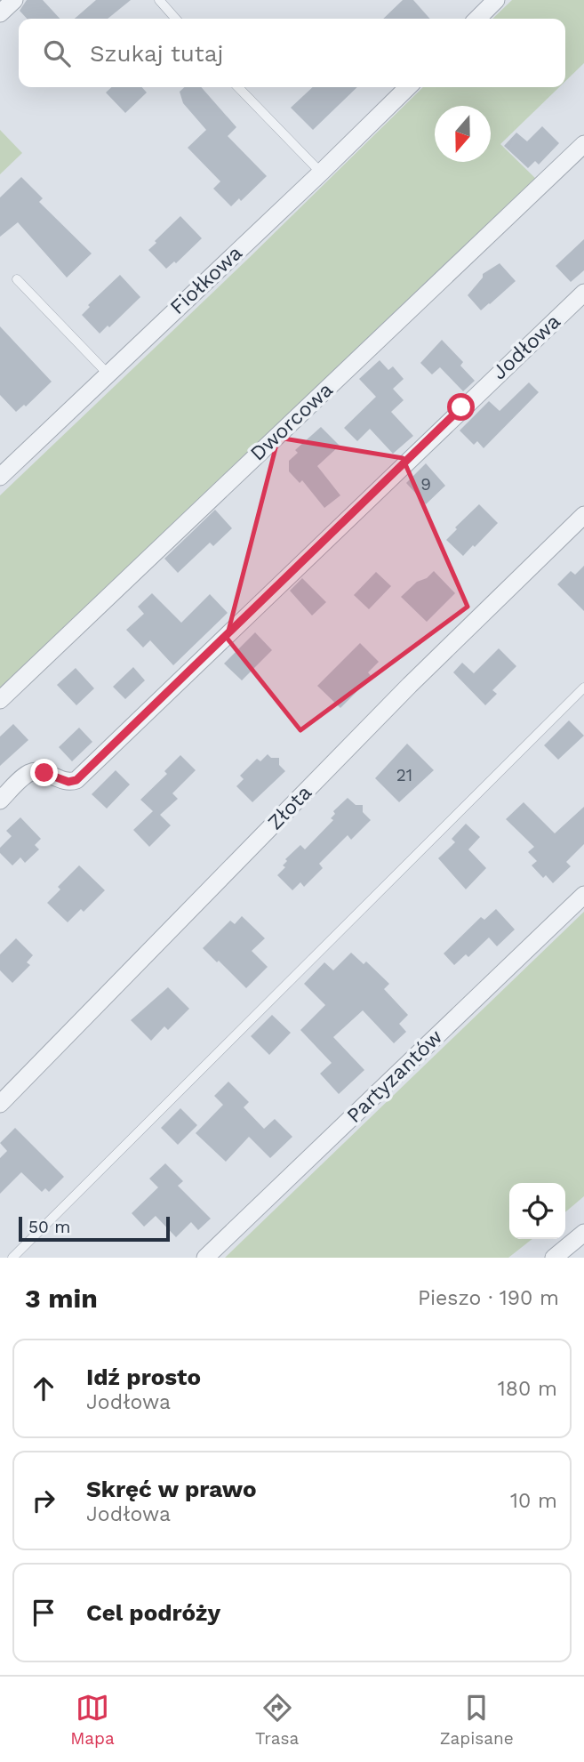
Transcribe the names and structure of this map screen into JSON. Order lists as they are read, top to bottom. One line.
{"streets":{"street":["Fiołkowa","Jodłowa","Dworcowa","Złota","Partyzantów"]},"house_numbers":["9","21"],"scale_bar":"50 m","north":"bottom","page":{"search":"Szukaj tutaj","scale":"50 m","heading":["3 min","Pieszo · 190 m"],"list":[["Idź prosto","Jodłowa","180 m"],["Skręć w prawo","Jodłowa","10 m"],"Cel podróży"],"nav":["Mapa","Trasa","Zapisane"]}}
